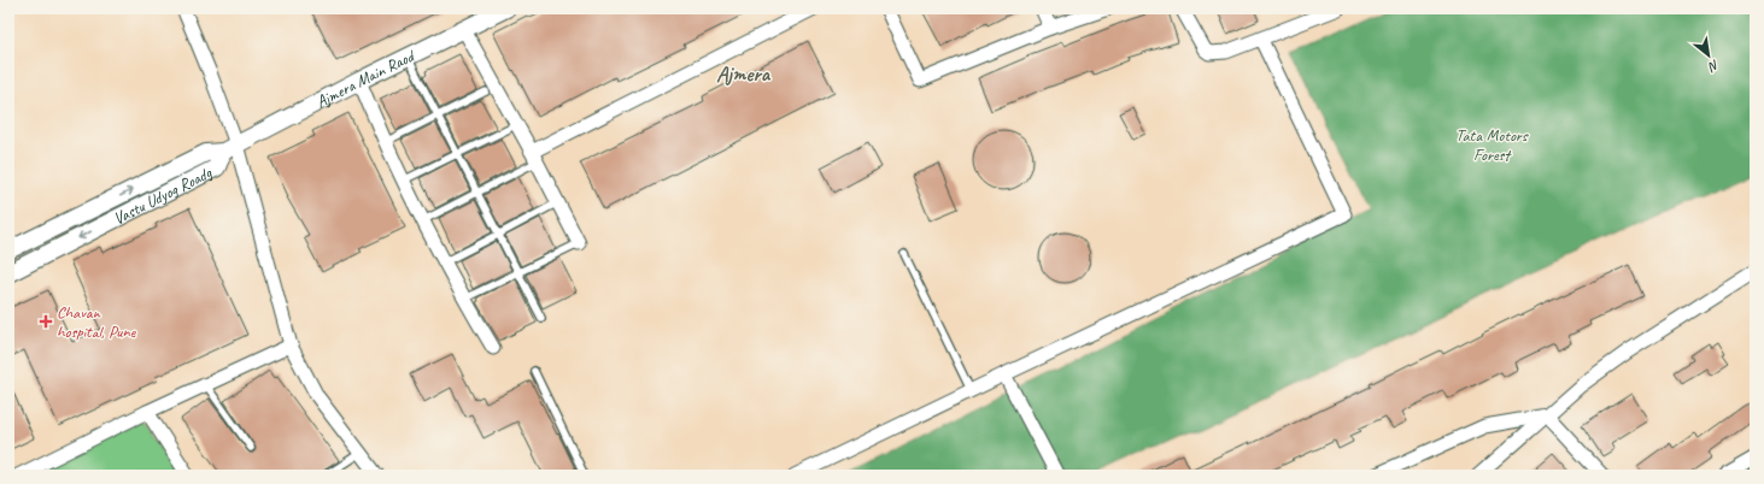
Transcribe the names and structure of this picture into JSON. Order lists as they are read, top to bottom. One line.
{"streets":{"street":["Ajmera Main Raod","Vastu Udyog Roadg"]},"crossings":[["Ajmera Main Raod","Vastu Udyog Roadg"]],"districts":["Ajmera"],"parks":["Tata Motors Forest"],"places":{"health":["Chavan hospital, Pune"]},"north":"bottom right"}
